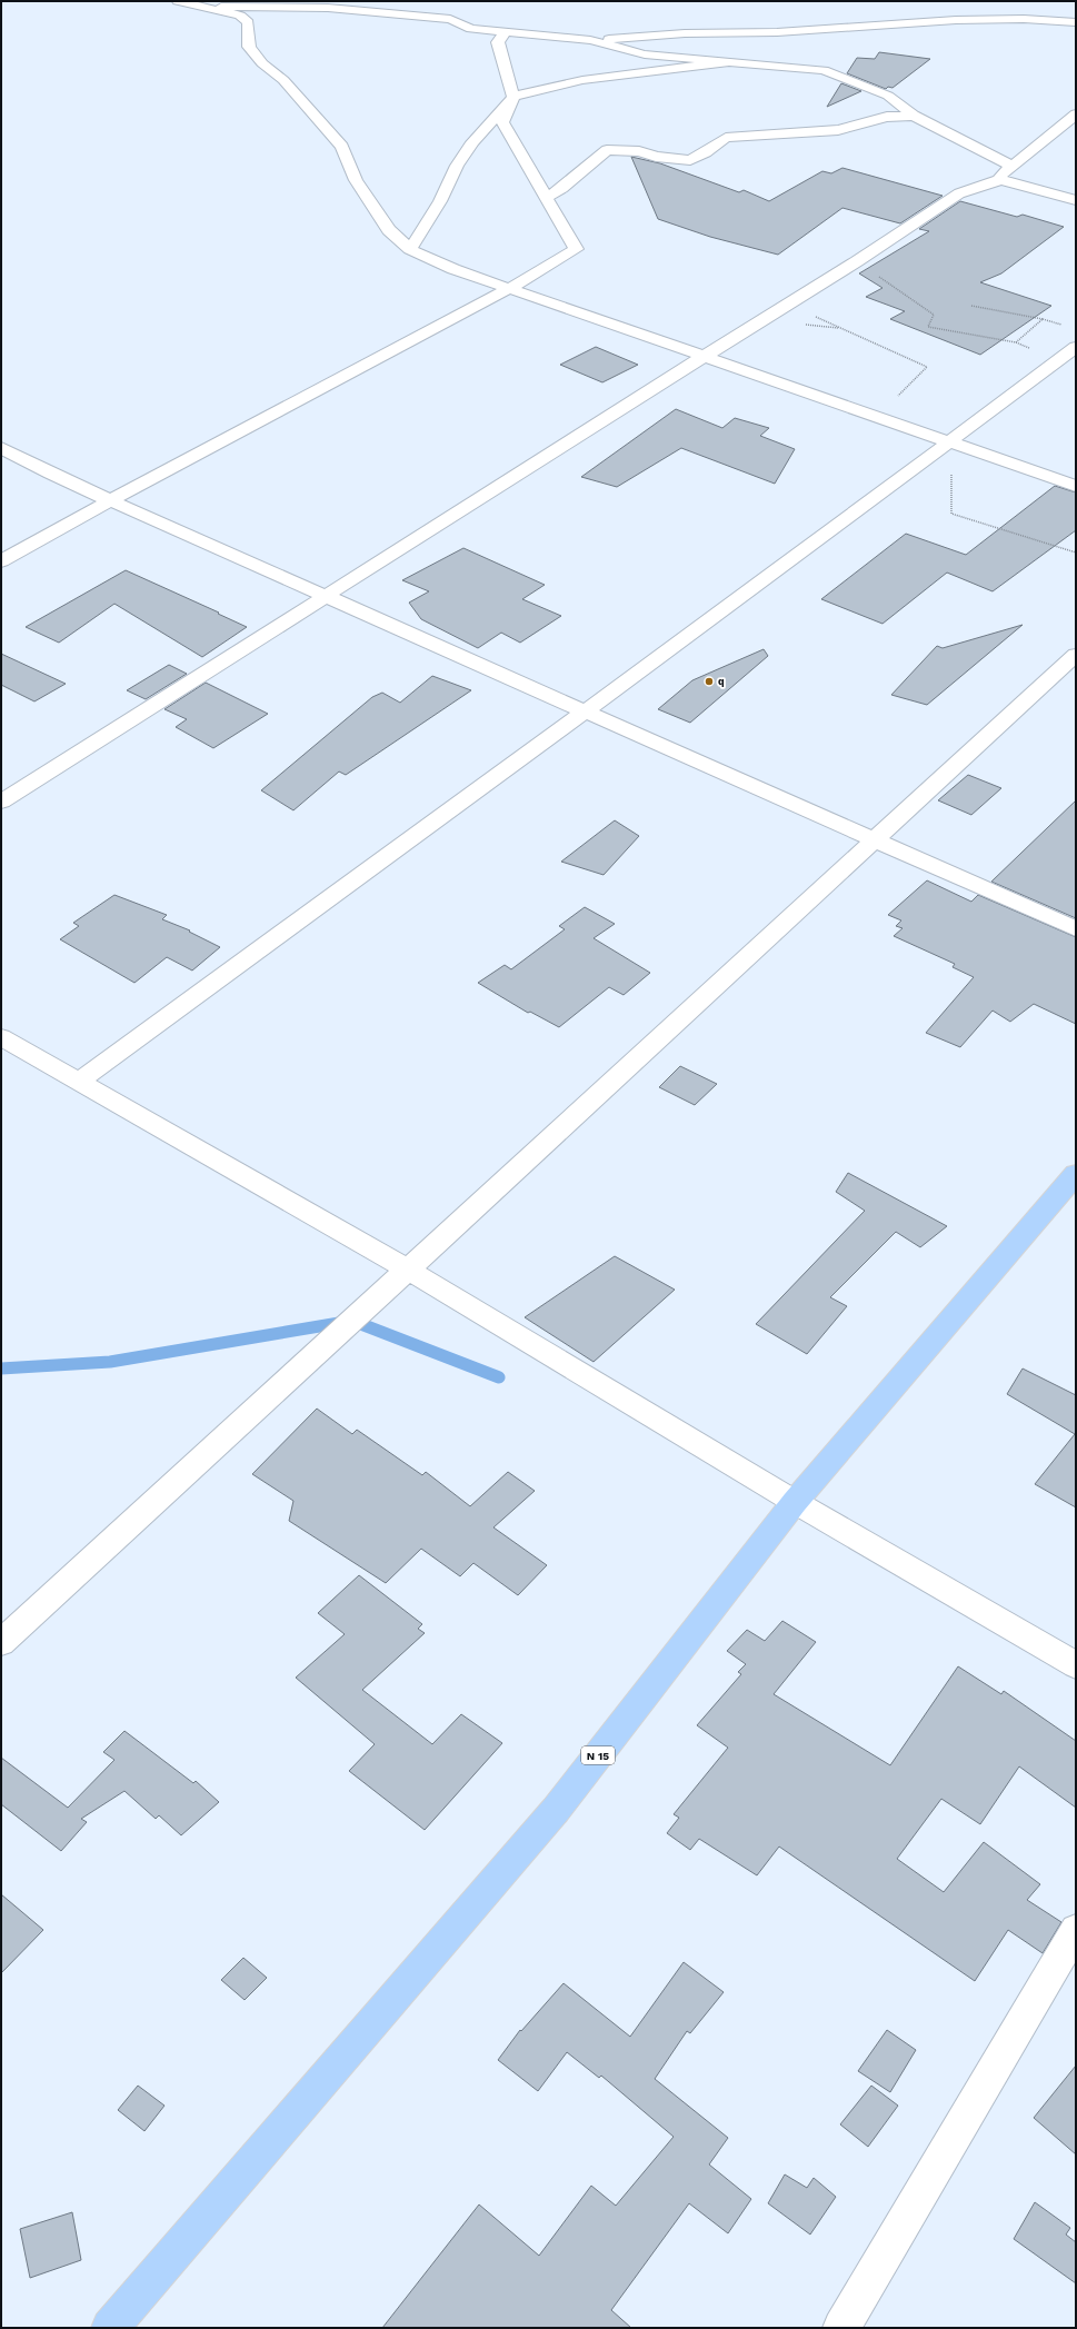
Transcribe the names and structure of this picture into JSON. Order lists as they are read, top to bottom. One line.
{"streets":{"main road":["N 15"]},"places":["q"]}
